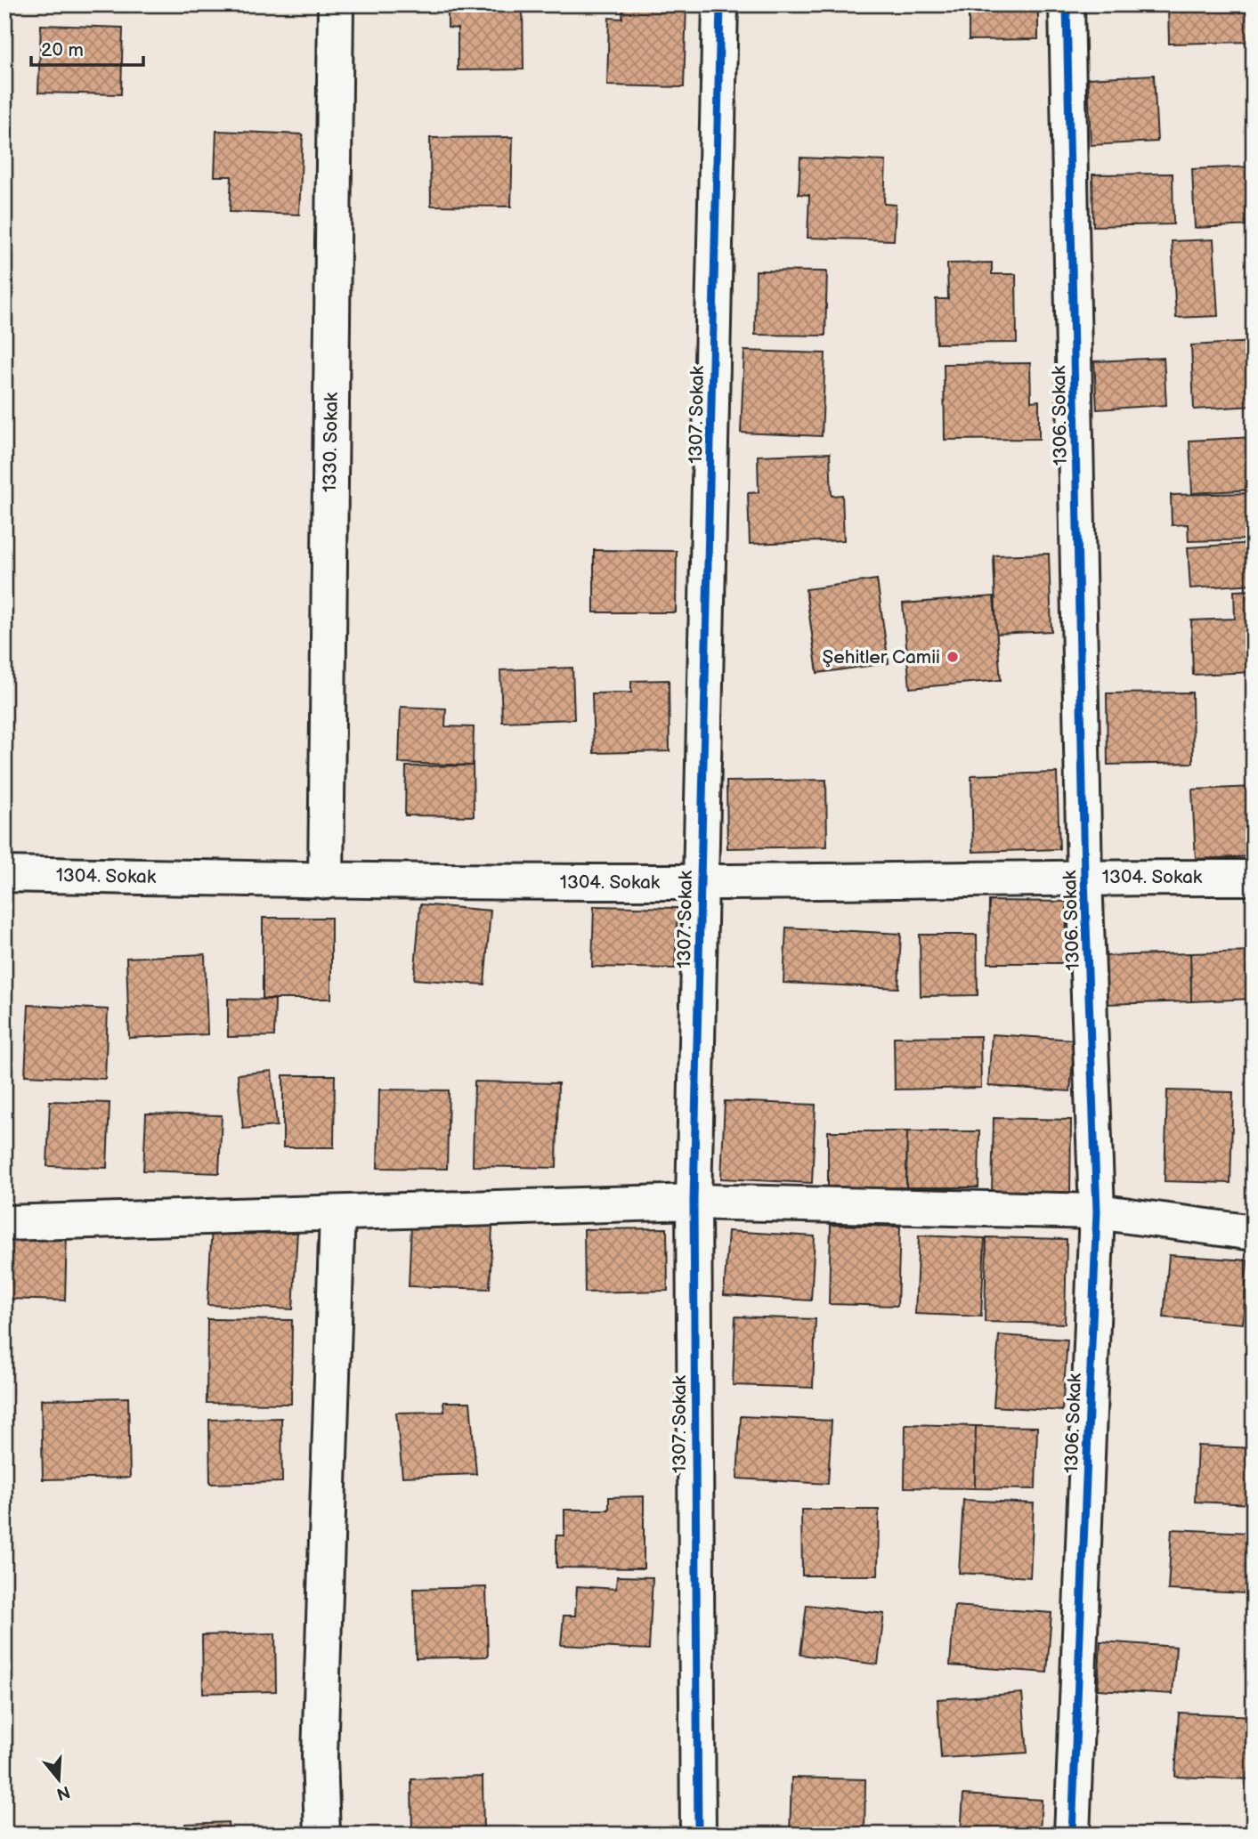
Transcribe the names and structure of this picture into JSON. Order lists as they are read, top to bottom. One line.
{"streets":{"street":["1307. Sokak","1306. Sokak","1330. Sokak","1304. Sokak"]},"crossings":[["1307. Sokak","1304. Sokak"],["1306. Sokak","1304. Sokak"],["1330. Sokak","1304. Sokak"]],"places":["Şehitler Camii"],"scale_bar":"20 m","north":"bottom"}
